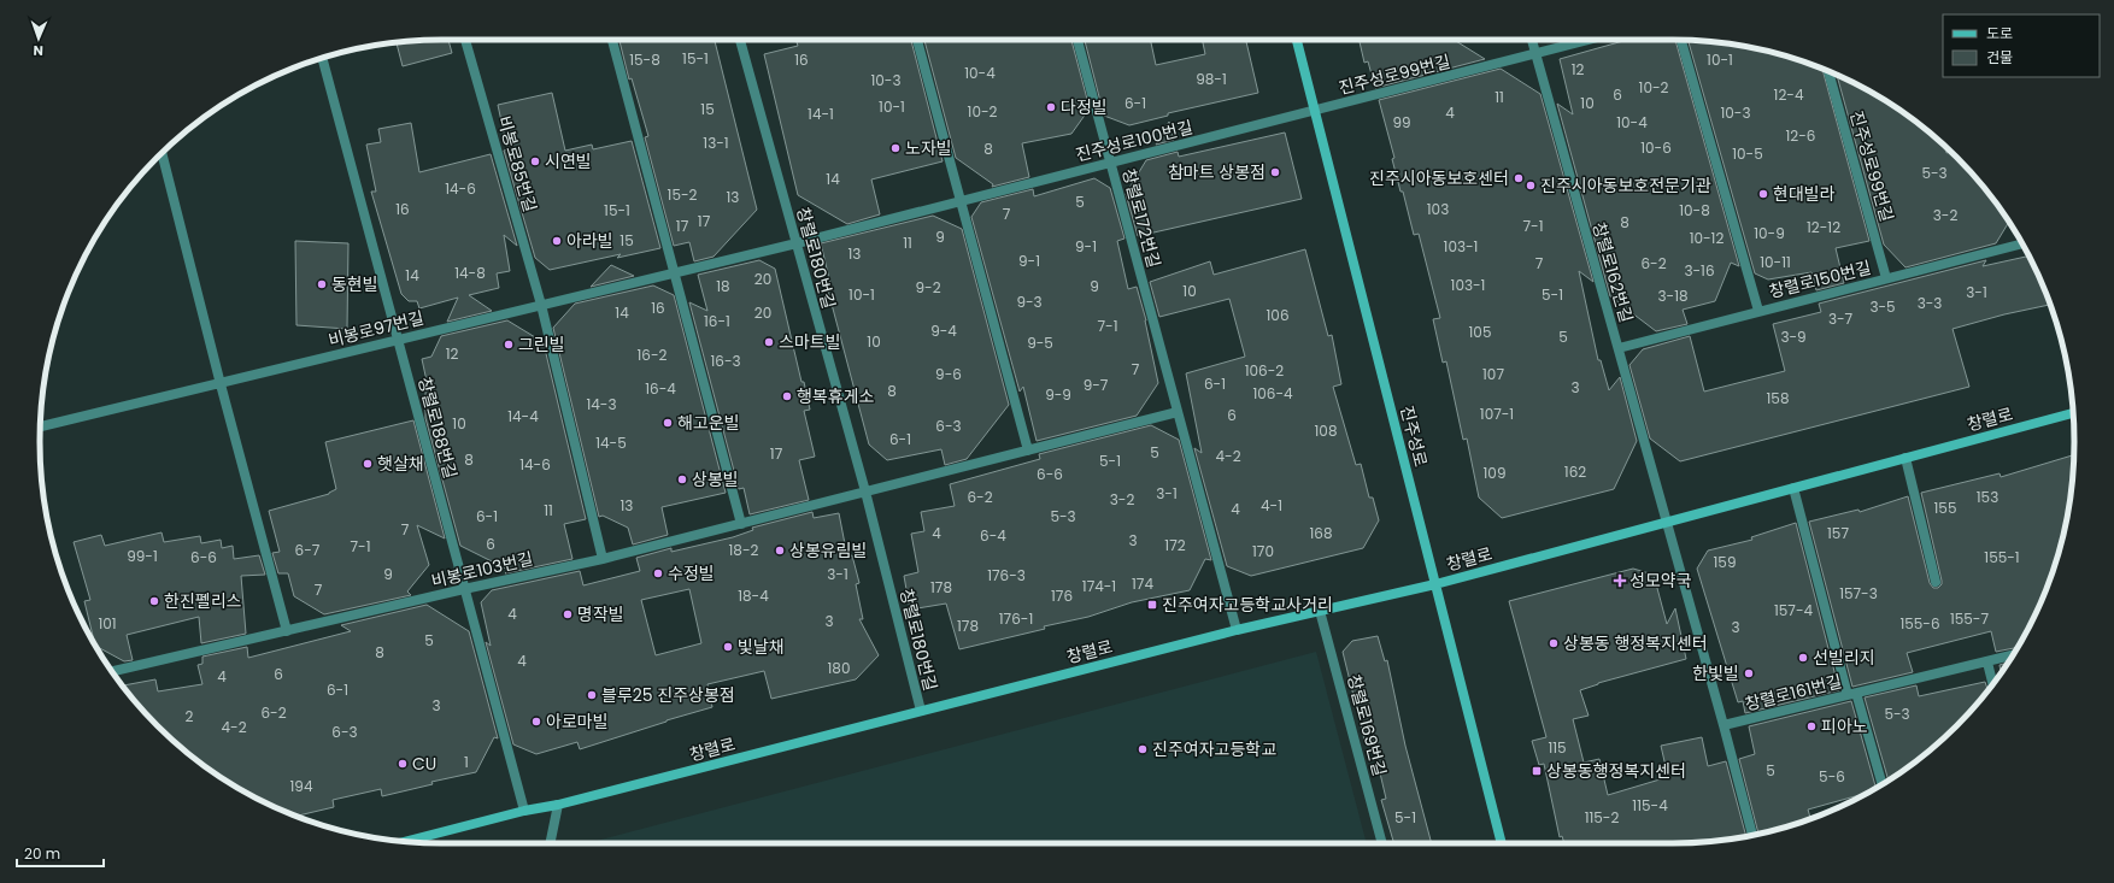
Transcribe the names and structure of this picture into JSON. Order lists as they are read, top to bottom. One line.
{"streets":{"street":["진주성로99번길","진주성로100번길","비봉로85번길","창렬로172번길","창렬로180번길","창렬로162번길","창렬로150번길","비봉로97번길","창렬로","창렬로188번길","진주성로","비봉로103번길","창렬로161번길","창렬로169번길"]},"crossings":[["진주성로99번길","진주성로100번길"],["진주성로99번길","창렬로162번길"],["진주성로99번길","창렬로150번길"],["진주성로99번길","진주성로"],["진주성로100번길","창렬로172번길"],["진주성로100번길","창렬로180번길"],["진주성로100번길","비봉로97번길"],["진주성로100번길","진주성로"],["비봉로85번길","비봉로97번길"],["창렬로172번길","창렬로"],["창렬로180번길","비봉로97번길"],["창렬로180번길","창렬로"],["창렬로180번길","비봉로103번길"],["창렬로162번길","창렬로150번길"],["창렬로162번길","창렬로"],["비봉로97번길","창렬로188번길"],["창렬로","창렬로188번길"],["창렬로","진주성로"],["창렬로","창렬로169번길"],["창렬로188번길","비봉로103번길"]],"places":{"other":["다정빌","노자빌","시연빌","참마트 상봉점","진주시아동보호센터","진주시아동보호전문기관","현대빌라","아라빌","동현빌","스마트빌","그린빌","행복휴게소","해고운빌","햇살채","상봉빌","상봉유림빌","수정빌","한진펠리스","명작빌","상봉동 행정복지센터","빛날채","선빌리지","한빛빌","블루25 진주상봉점","아로마빌","피아노","진주여자고등학교","CU"],"health":["성모약국"],"transit":["진주여자고등학교사거리","상봉동행정복지센터"]},"house_numbers":["15-1","15-8","16","10-1","12","10-4","98-1","10-3","10-2","6","12-4","11","6-1","10","10-1","15","10-2","4","10-3","14-1","99","10-4","12-6","13-1","10-6","8","10-5","5-3","14","14-6","15-2","13","5","16","103","15-1","10-8","7","3-2","17","8","17","7-1","12-12","10-9","9","10-12","15","11","9-1","103-1","13","9-1","10-11","7","6-2","3-16","14-8","14","20","103-1","18","9","9-2","10","3-1","10-1","5-1","3-18","9-3","3-3","3-5","16","14","20","106","3-7","16-1","7-1","9-4","105","5","3-9","10","9-5","12","16-2","16-3","7","106-2","9-6","107","6-1","9-7","3","16-4","8","106-4","9-9","158","14-3","107-1","6","14-4","10","6-3","108","6-1","14-5","5","17","4-2","8","5-1","14-6","162","109","6-6","3-1","6-2","153","3-2","13","4-1","155","4","11","6-1","5-3","7","4","168","157","6-4","3","6","172","7-1","6-7","18-2","170","99-1","6-6","155-1","159","9","3-1","176-3","174","174-1","178","7","157-3","18-4","176","157-4","4","176-1","155-7","3","101","155-6","178","3","5","8","4","180","6","4","6-1","3","6-2","5-3","2","4-2","6-3","115","1","5","5-6","194","115-4","5-1","115-2"],"legend":["도로","건물"],"scale_bar":"20 m","north":"bottom"}
